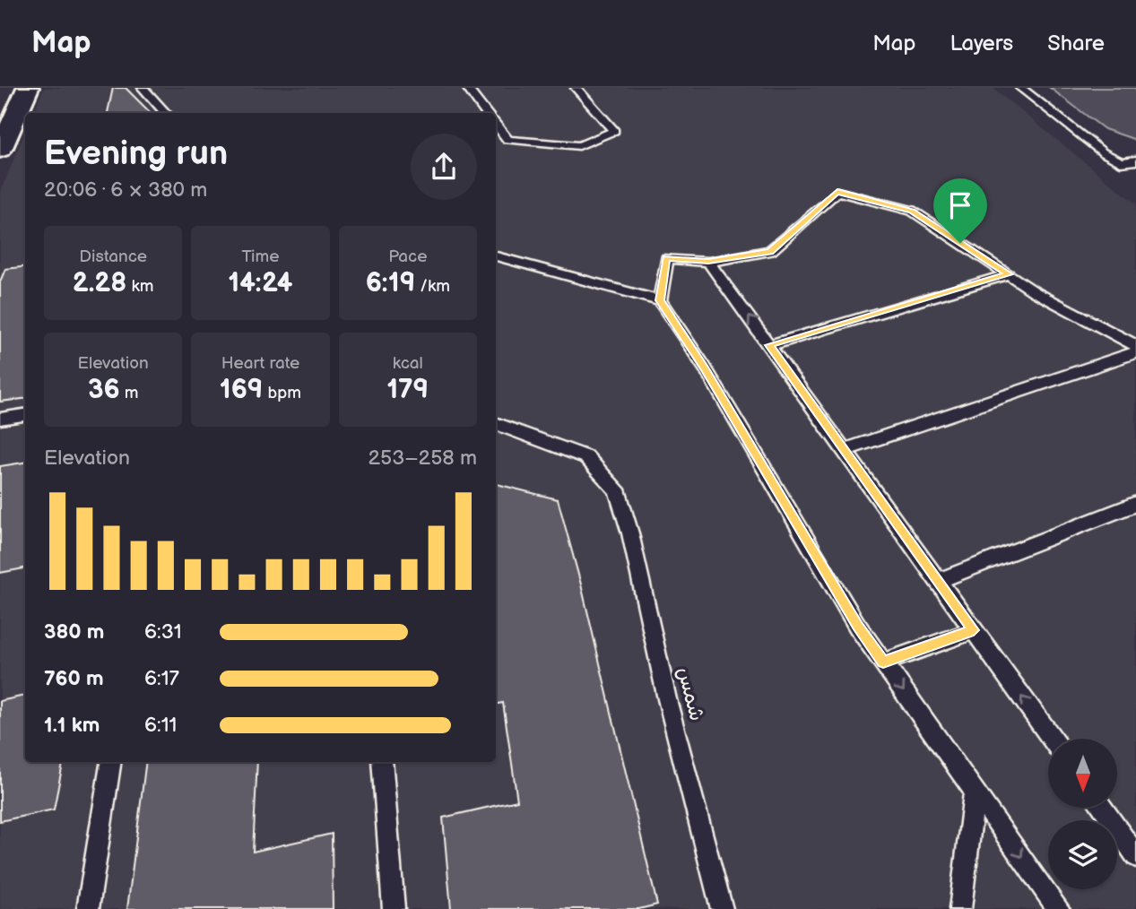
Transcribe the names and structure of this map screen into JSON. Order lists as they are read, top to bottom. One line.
{"streets":{"lane":["شمس"]},"north":"bottom","page":{"header":"Map","nav":["Map","Layers","Share"],"heading":["Evening run","20:06 · 6 × 380 m"],"stats":[["Distance","2.28 km"],["Time","14:24"],["Pace","6:19 /km"],["Elevation","36 m"],["Heart rate","169 bpm"],["kcal","179"]],"chart":["Elevation","253–258 m"],"list":[{"name":"380 m","note":"6:31"},{"name":"760 m","note":"6:17"},{"name":"1.1 km","note":"6:11"}]}}
